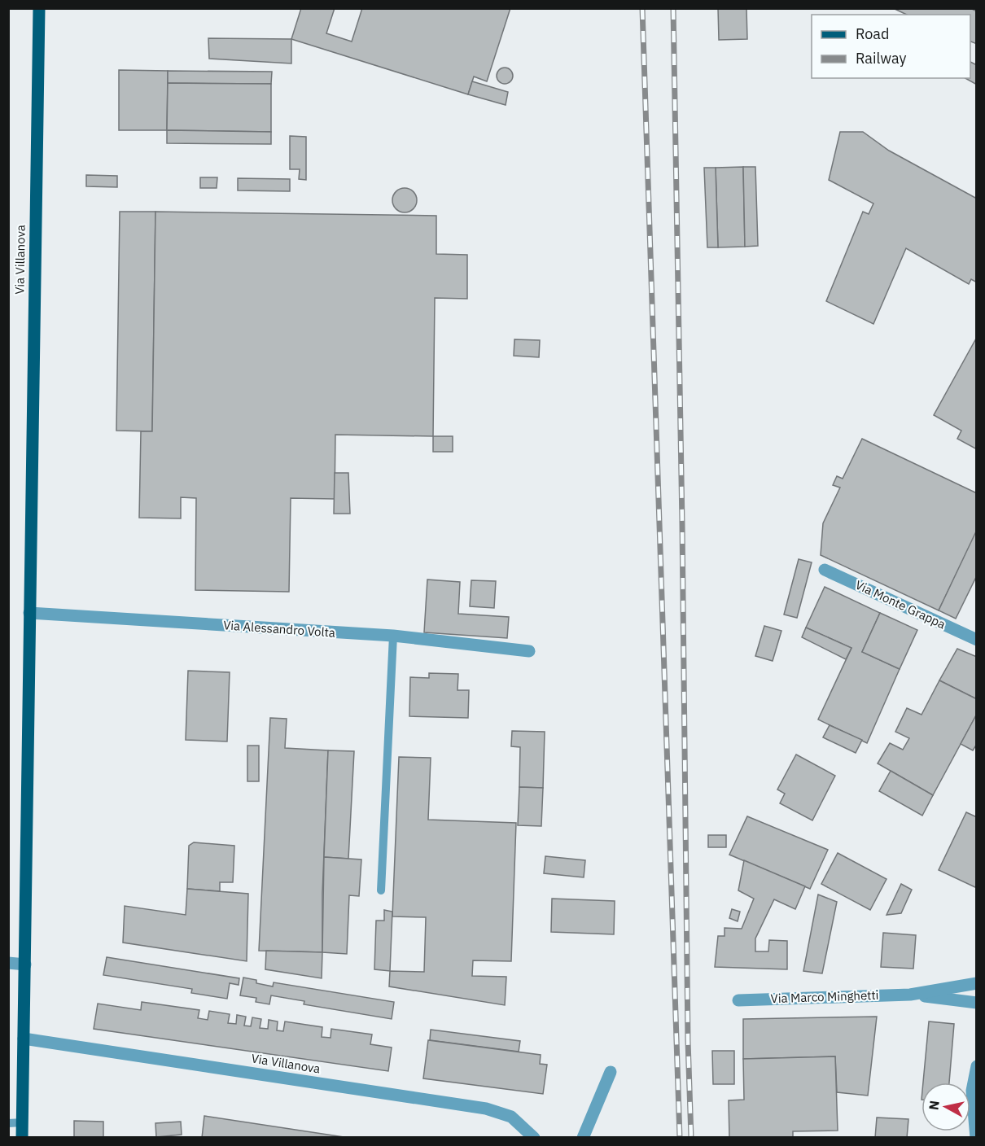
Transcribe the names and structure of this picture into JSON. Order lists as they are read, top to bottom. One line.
{"streets":{"main road":["Via Villanova"],"street":["Via Monte Grappa","Via Alessandro Volta","Via Marco Minghetti"]},"crossings":[["Via Villanova","Via Alessandro Volta"]],"legend":["Road","Railway"],"north":"left"}
